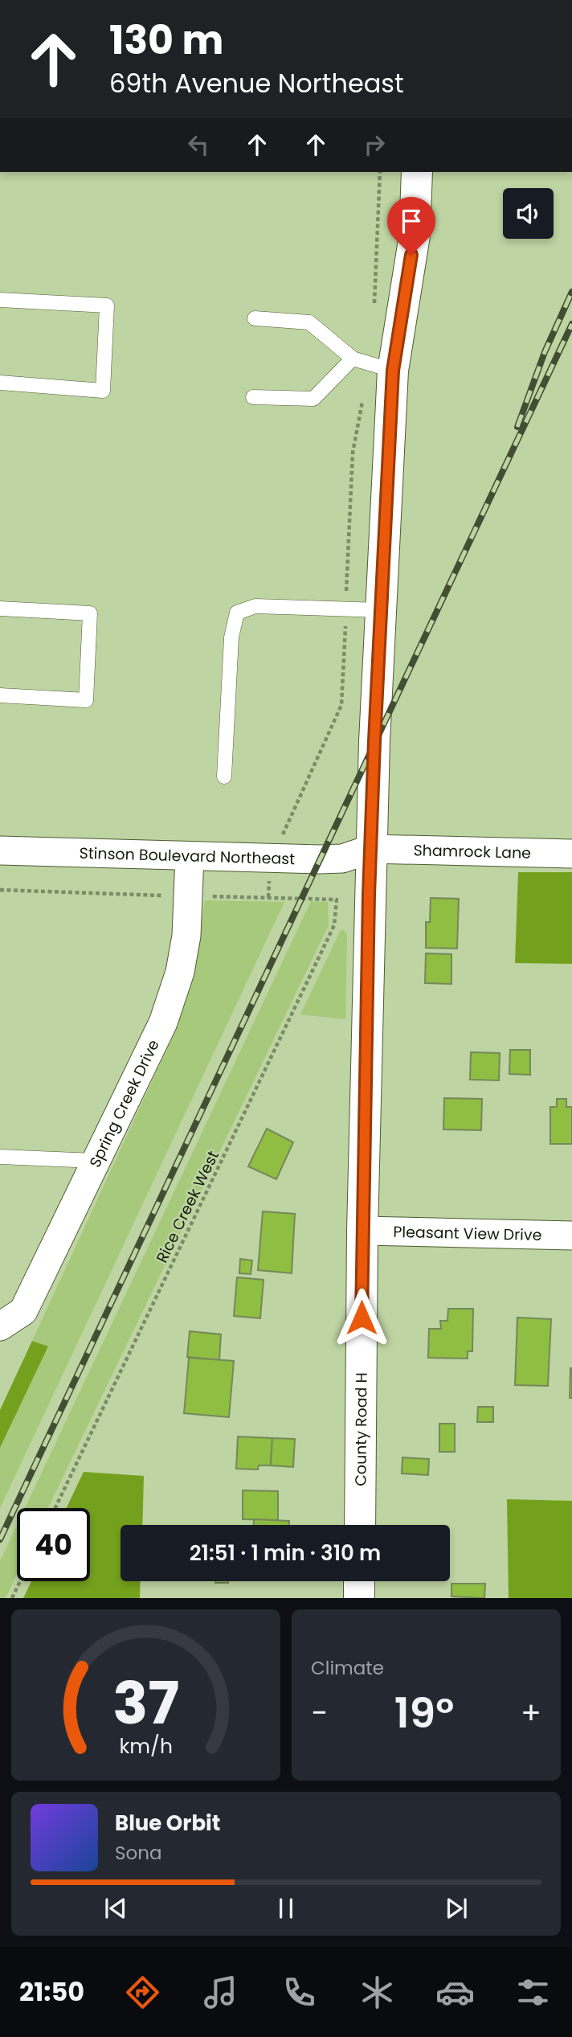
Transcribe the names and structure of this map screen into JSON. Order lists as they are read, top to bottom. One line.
{"streets":{"street":["Shamrock Lane","Stinson Boulevard Northeast","Spring Creek Drive","Pleasant View Drive","County Road H"],"path":["Rice Creek West"]},"crossings":[["Shamrock Lane","Stinson Boulevard Northeast"],["Shamrock Lane","County Road H"],["Stinson Boulevard Northeast","Spring Creek Drive"],["Stinson Boulevard Northeast","County Road H"],["Pleasant View Drive","County Road H"]],"page":{"turn":["130 m","69th Avenue Northeast"],"limit":"40","trip":"21:51 · 1 min · 310 m","tile":"Climate","heat":["−","19°","+"],"song":["Blue Orbit","Sona"],"tabs":"21:50","gauge":["37","km/h"]}}
